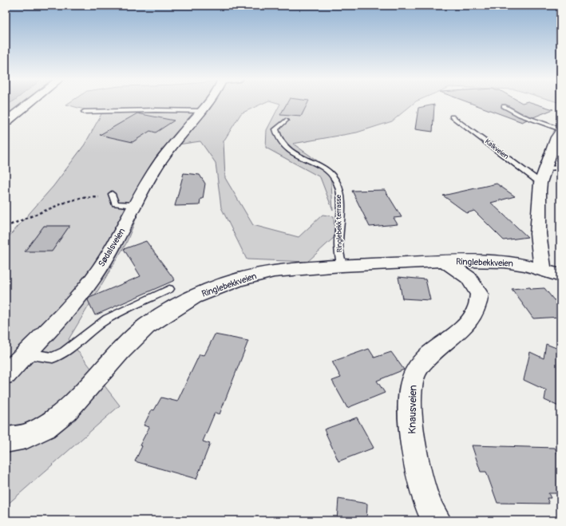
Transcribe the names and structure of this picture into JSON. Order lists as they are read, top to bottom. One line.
{"streets":{"street":["Sødalsveien","Ringlebekkveien","Knausveien"],"lane":["Kalkveien","Ringlebekk terrasse"]},"crossings":[["Ringlebekk terrasse","Ringlebekkveien"],["Ringlebekkveien","Knausveien"]]}
